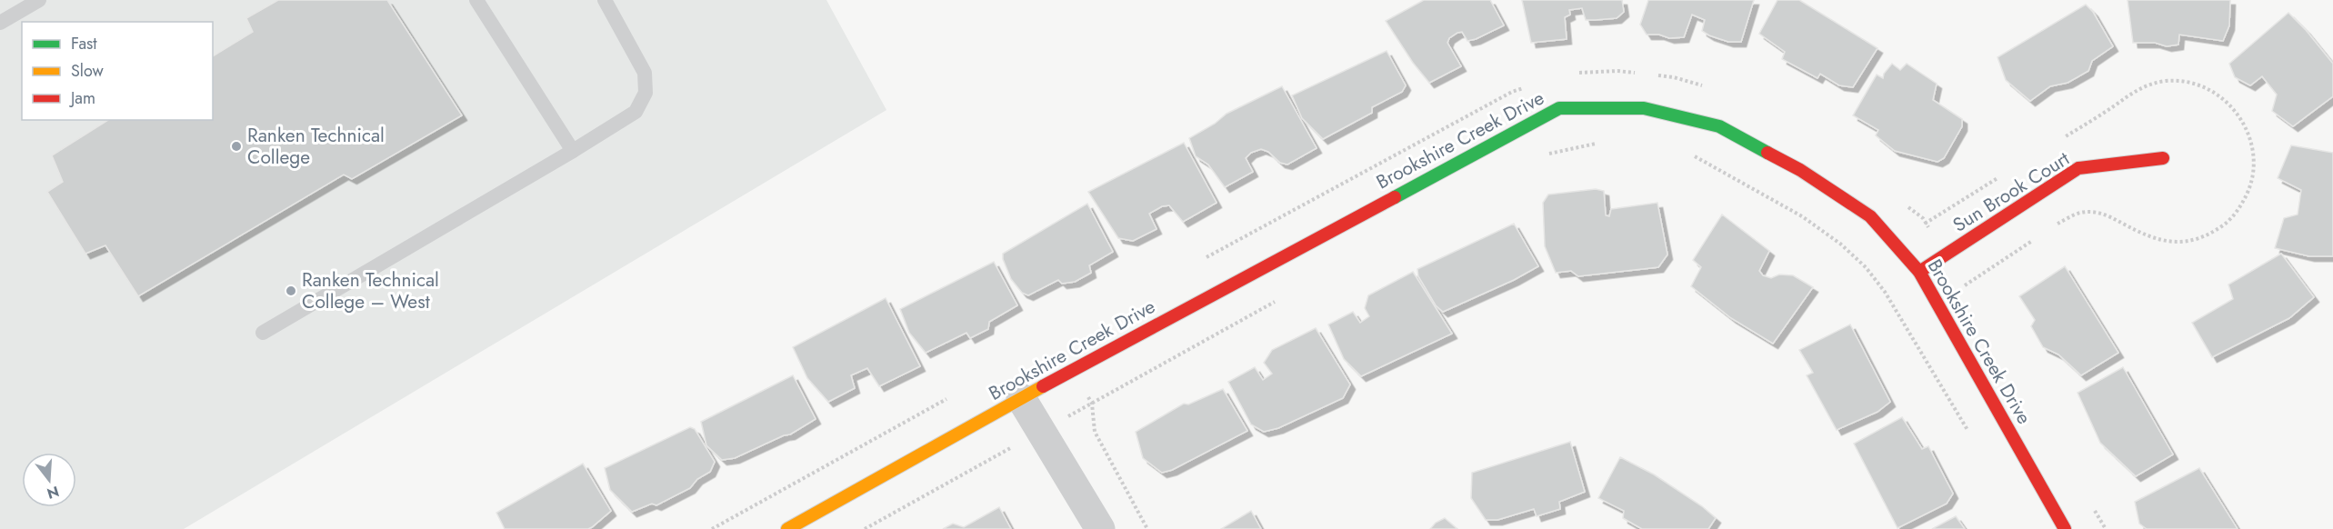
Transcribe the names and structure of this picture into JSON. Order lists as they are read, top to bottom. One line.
{"streets":{"street":["Brookshire Creek Drive","Sun Brook Court"]},"crossings":[["Brookshire Creek Drive","Sun Brook Court"]],"places":["Ranken Technical College","Ranken Technical College – West"],"legend":["Fast","Slow","Jam"],"north":"bottom"}
